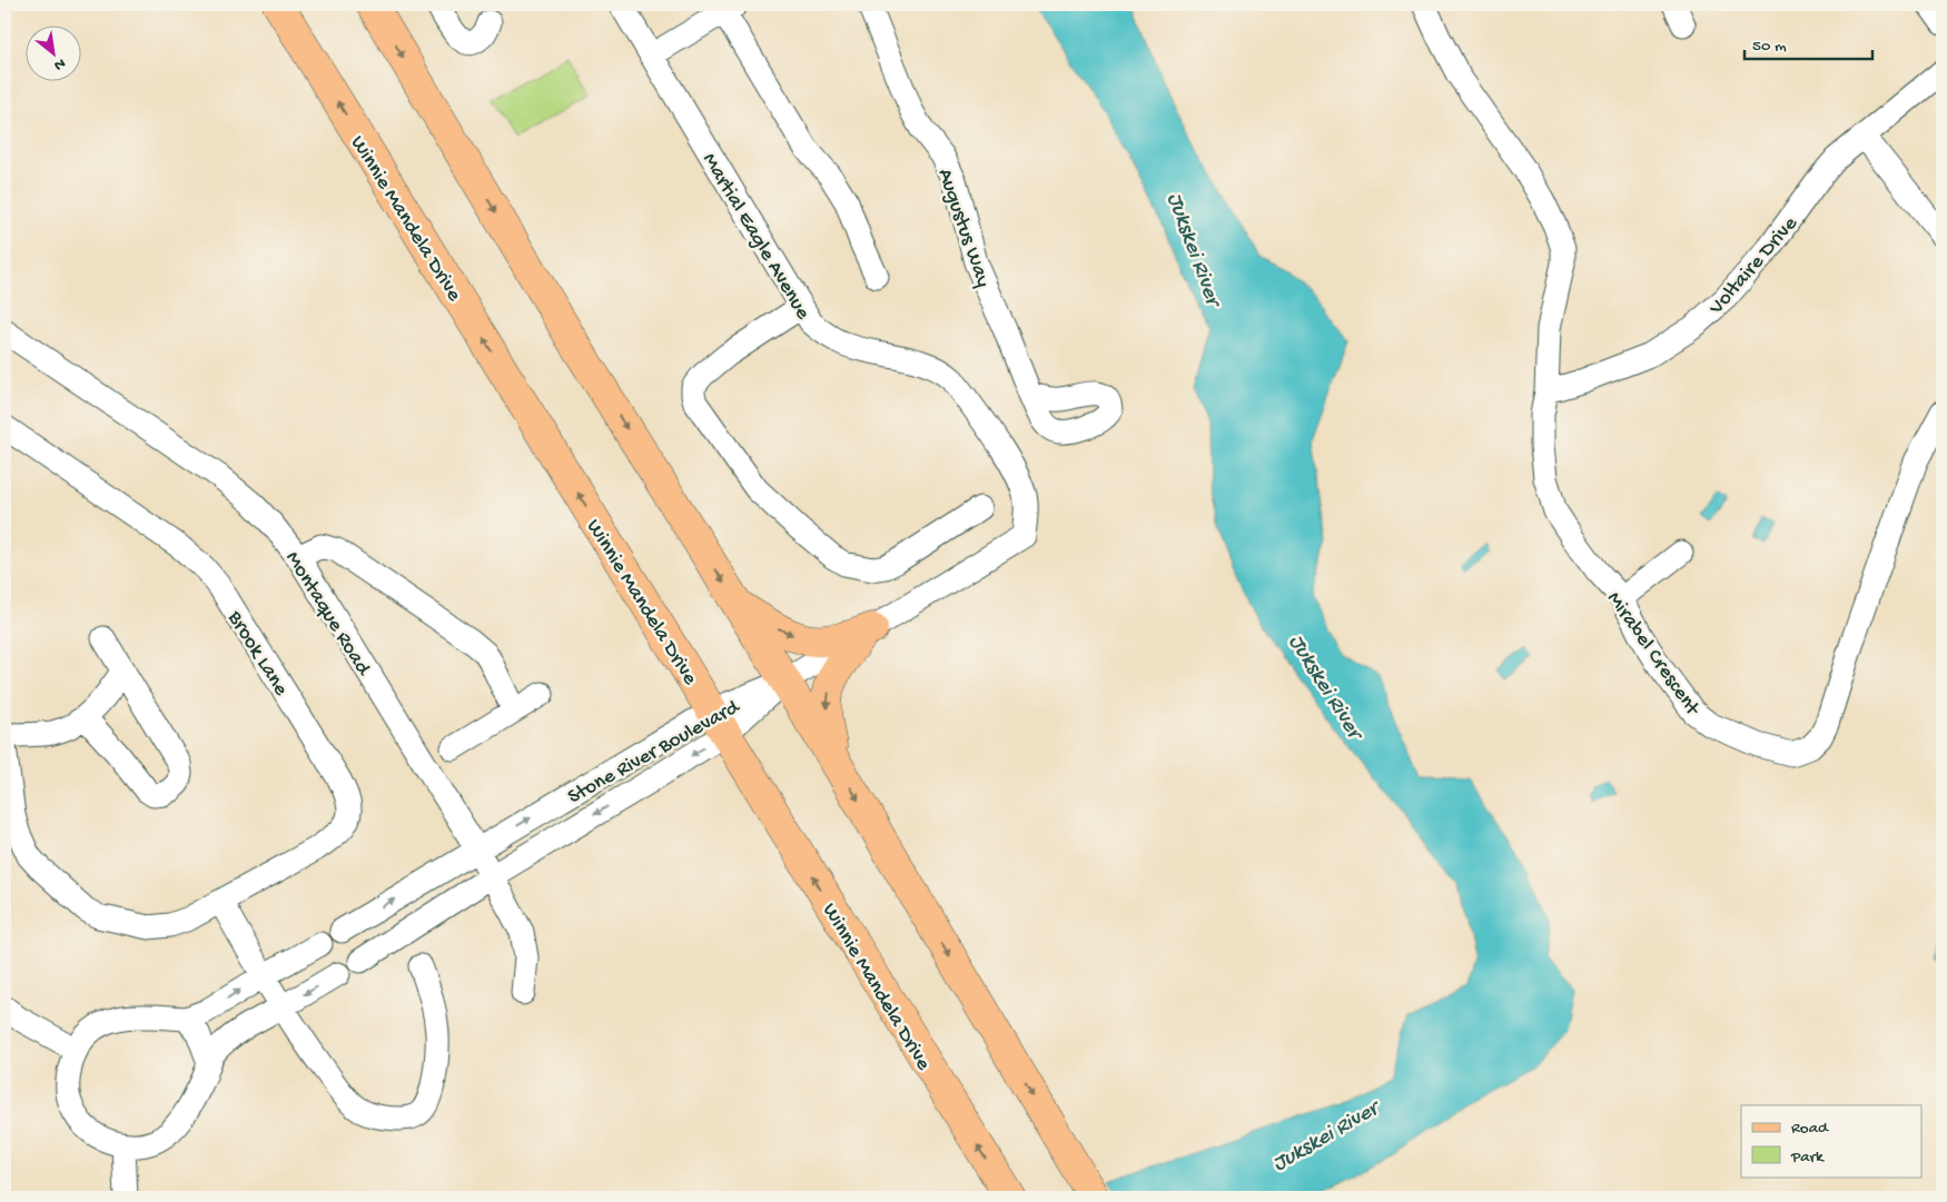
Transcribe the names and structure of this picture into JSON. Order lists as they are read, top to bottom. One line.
{"streets":{"main road":["Winnie Mandela Drive"],"street":["Augustus Way","Martial Eagle Avenue","Voltaire Drive","Montaque Road","Brook Lane","Mirabel Crescent","Stone River Boulevard"]},"crossings":[["Winnie Mandela Drive","Stone River Boulevard"],["Martial Eagle Avenue","Stone River Boulevard"],["Voltaire Drive","Mirabel Crescent"],["Montaque Road","Stone River Boulevard"]],"water":["Jukskei River"],"legend":["Road","Park"],"scale_bar":"50 m","north":"bottom right"}
